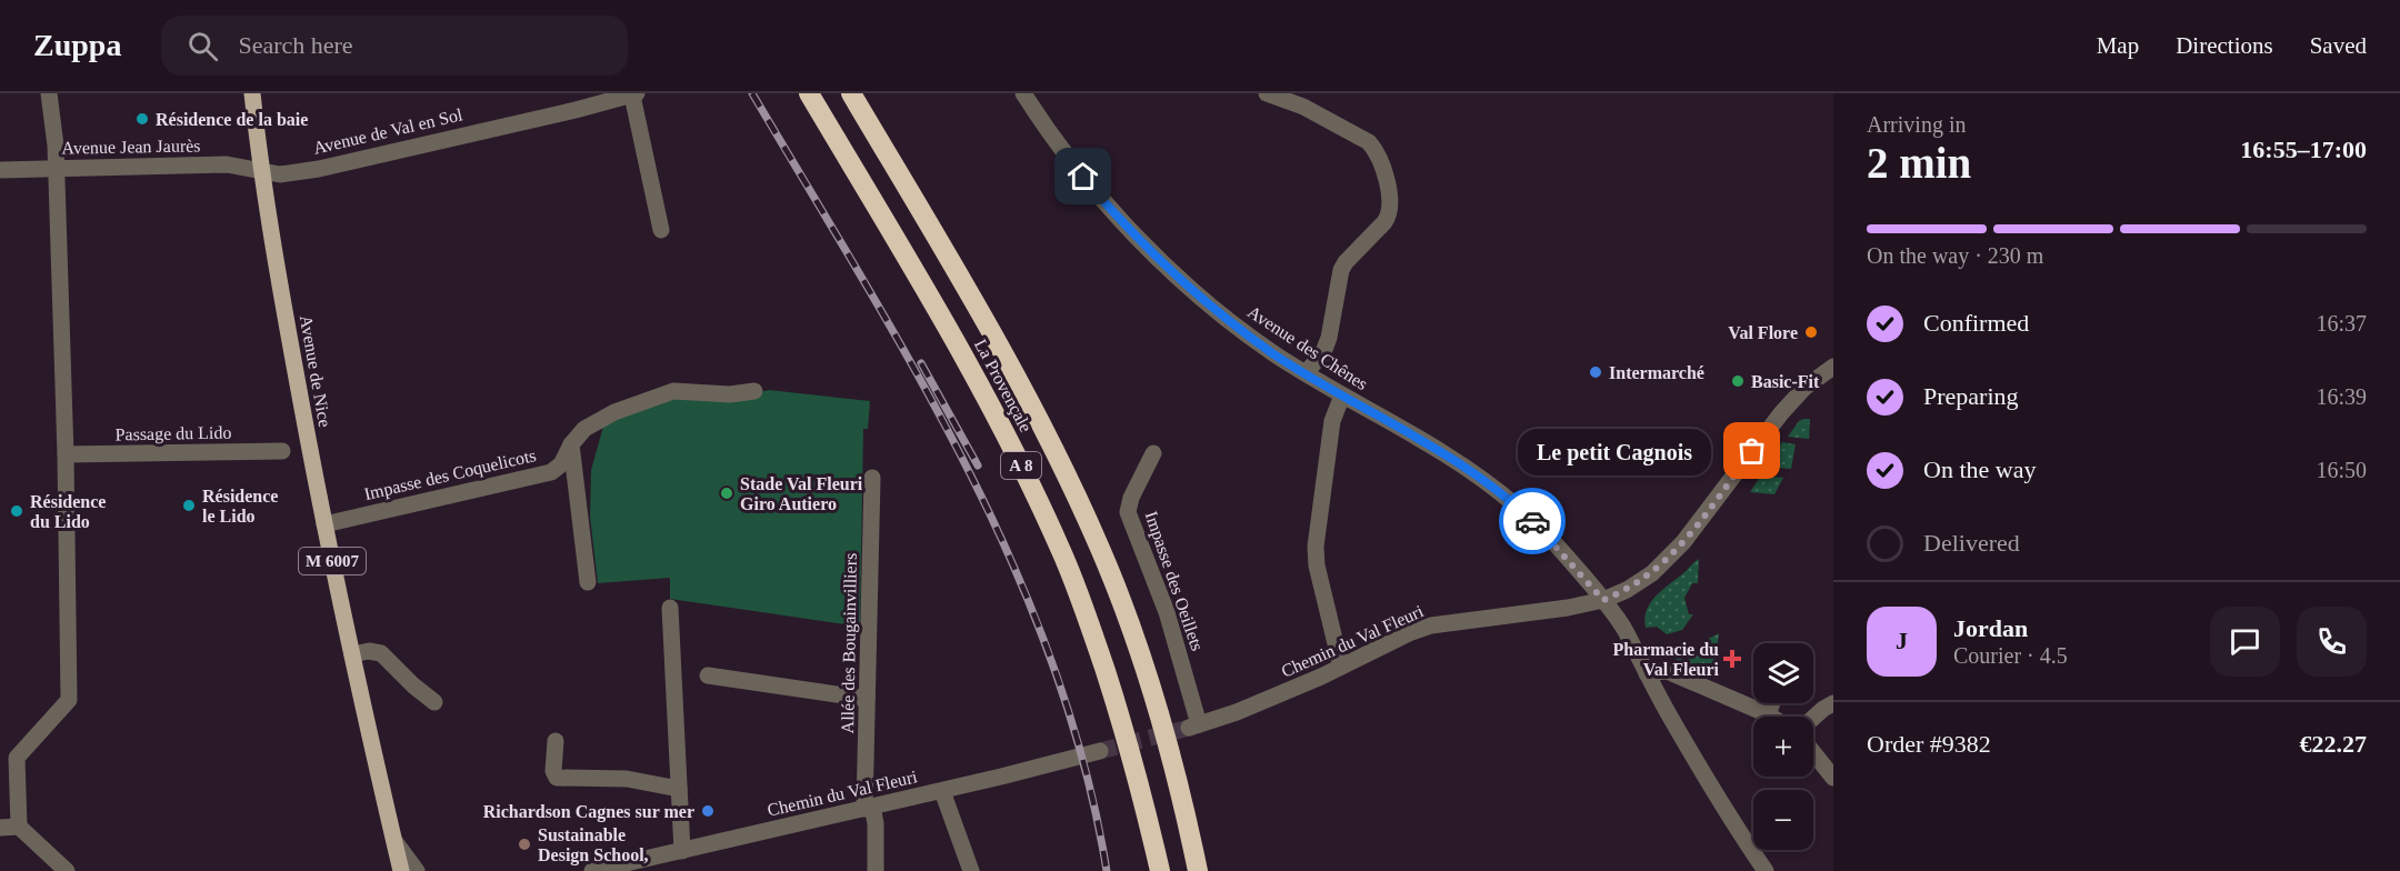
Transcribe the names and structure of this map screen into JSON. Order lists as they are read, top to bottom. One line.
{"streets":{"highway":["La Provençale","A 8"],"main road":["Avenue de Nice","M 6007"],"street":["Avenue de Val en Sol","Avenue Jean Jaurès","Avenue des Chênes","Passage du Lido","Impasse des Coquelicots","Impasse des Oeillets","Chemin du Val Fleuri","Allée des Bougainvilliers"]},"crossings":[["Avenue de Val en Sol","Avenue Jean Jaurès"],["Avenue de Val en Sol","Avenue de Nice"],["Avenue Jean Jaurès","Avenue de Nice"],["Avenue des Chênes","Chemin du Val Fleuri"],["Avenue de Nice","Impasse des Coquelicots"],["Impasse des Oeillets","Chemin du Val Fleuri"],["Chemin du Val Fleuri","Allée des Bougainvilliers"]],"places":{"other":["Résidence de la baie","Val Flore","Intermarché","Basic-Fit","Le petit Cagnois","Stade Val Fleuri Giro Autiero","Résidence le Lido","Résidence du Lido","Richardson Cagnes sur mer","Sustainable Design School,"],"health":["Pharmacie du Val Fleuri"]},"page":{"header":"Zuppa","search":"Search here","nav":["Map","Directions","Saved"],"heading":["2 min","Arriving in","16:55–17:00"],"panel":["Jordan","Courier · 4.5","Order #9382","€22.27"],"bar":"On the way · 230 m","list":[["Confirmed","16:37"],["Preparing","16:39"],["On the way","16:50"],"Delivered"],"bubble":"Le petit Cagnois","round":"J","map_buttons":["+","−"]}}
